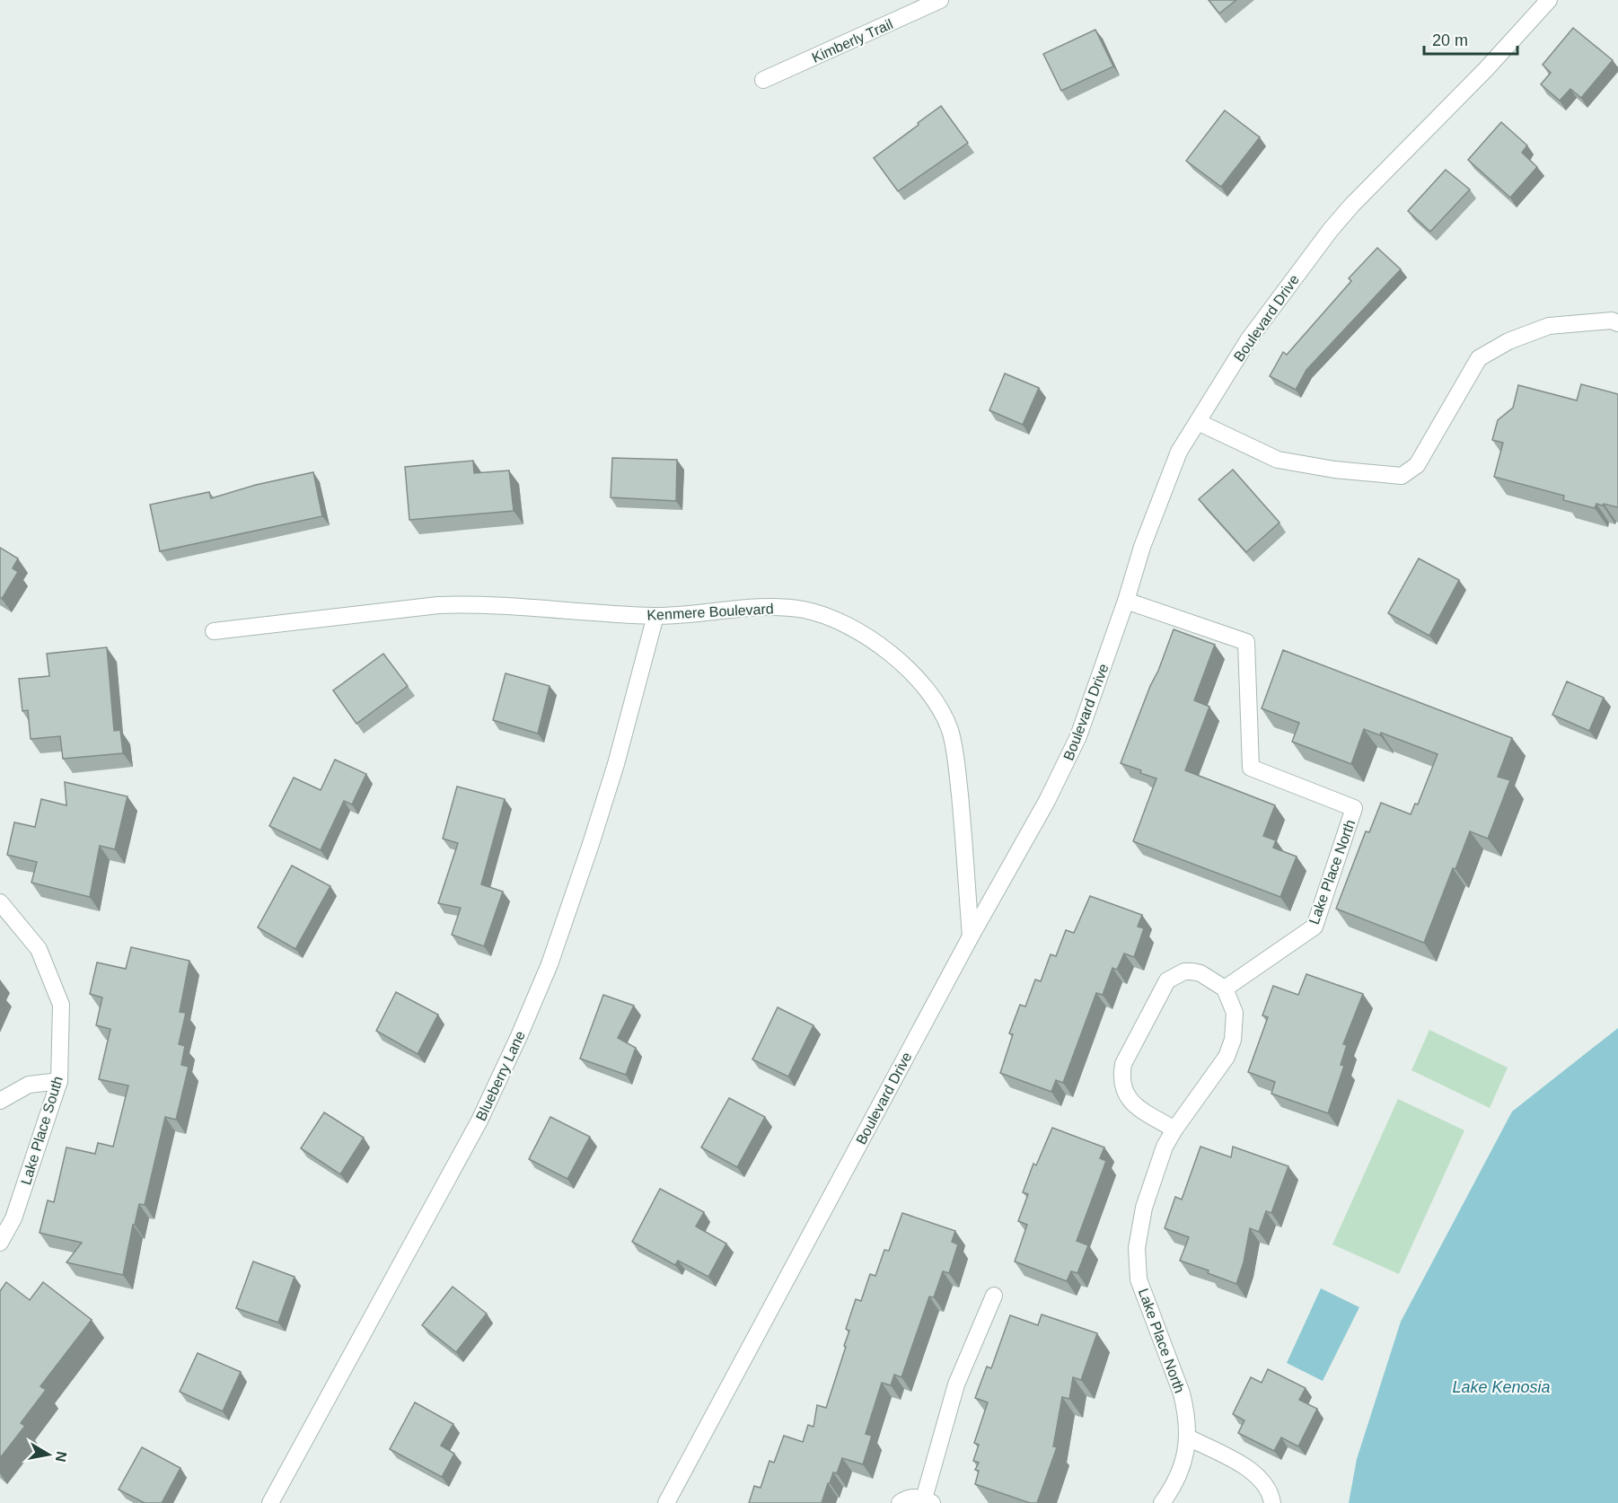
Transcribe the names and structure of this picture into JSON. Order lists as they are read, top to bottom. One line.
{"streets":{"street":["Kimberly Trail","Boulevard Drive","Kenmere Boulevard","Lake Place North","Blueberry Lane","Lake Place South"]},"crossings":[["Boulevard Drive","Kenmere Boulevard"],["Boulevard Drive","Lake Place North"],["Kenmere Boulevard","Blueberry Lane"]],"water":["Lake Kenosia"],"scale_bar":"20 m","north":"right"}
